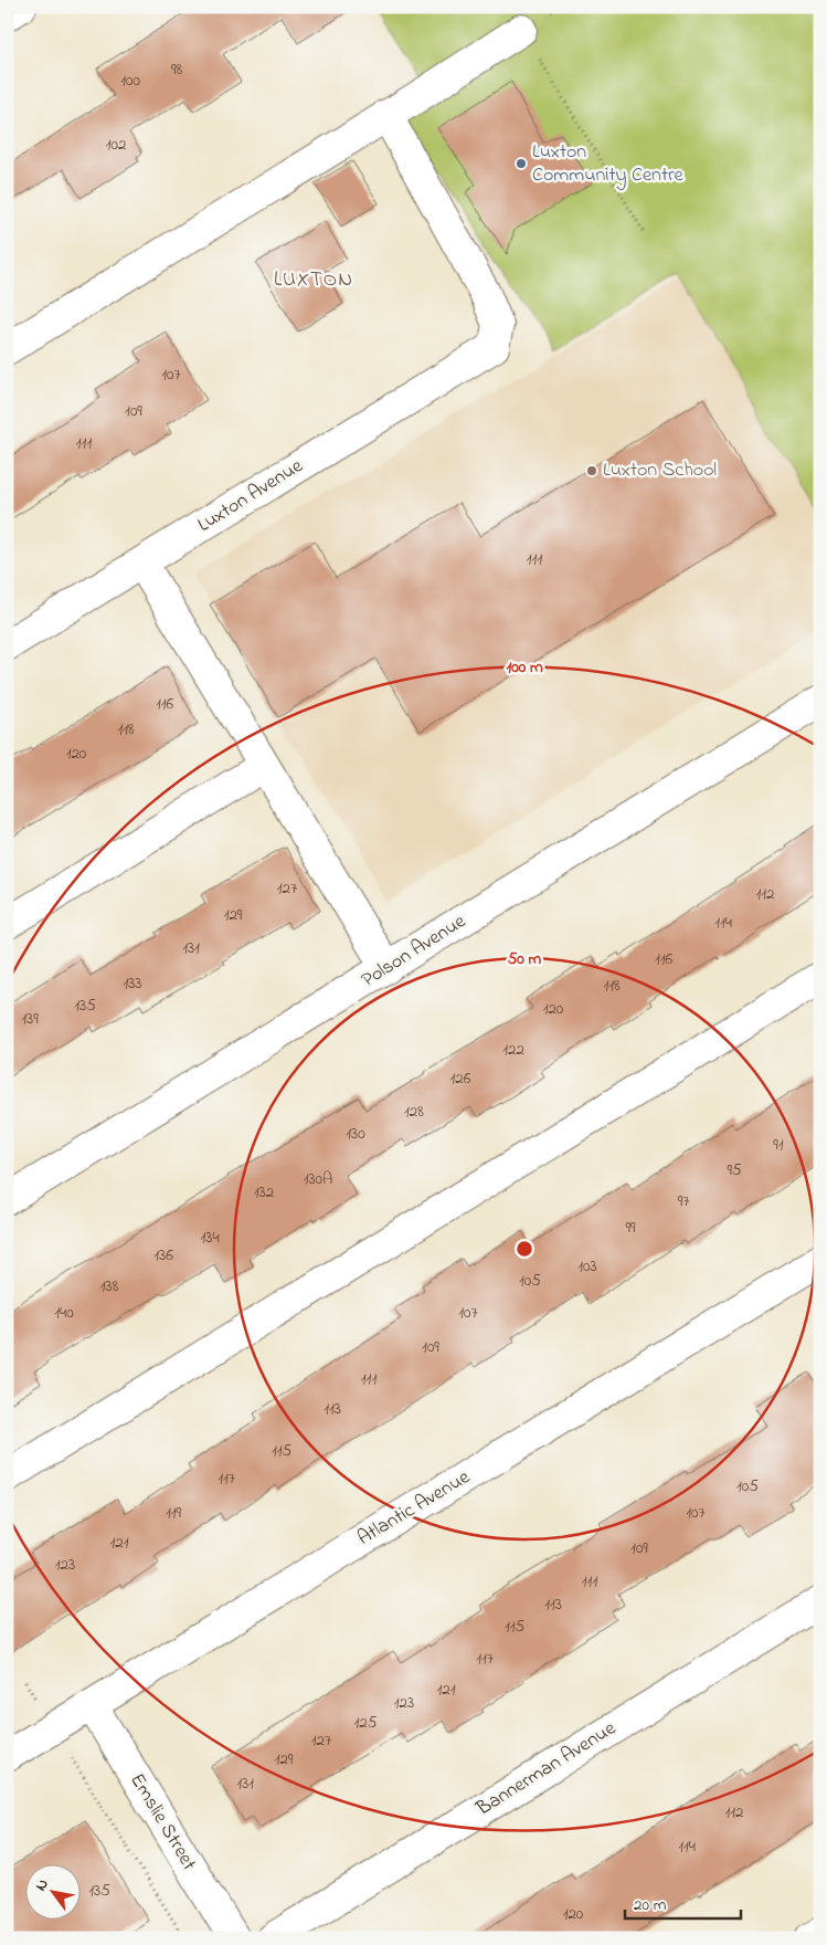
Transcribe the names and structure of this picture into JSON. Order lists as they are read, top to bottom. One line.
{"streets":{"street":["Luxton Avenue","Polson Avenue","Atlantic Avenue","Bannerman Avenue","Emslie Street"]},"crossings":[["Atlantic Avenue","Emslie Street"]],"districts":["LUXTON"],"places":["Luxton Community Centre","Luxton School"],"house_numbers":["98","100","102","107","109","111","111","116","118","120","127","112","129","114","131","116","133","118","135","120","139","122","126","128","130","91","95","130A","132","97","99","134","136","103","105","138","140","107","109","111","113","115","117","105","119","107","121","109","123","111","113","115","117","121","123","125","127","129","131","112","114","135","120"],"scale_bar":"20 m","north":"top left","rings":["100 m","50 m"]}
